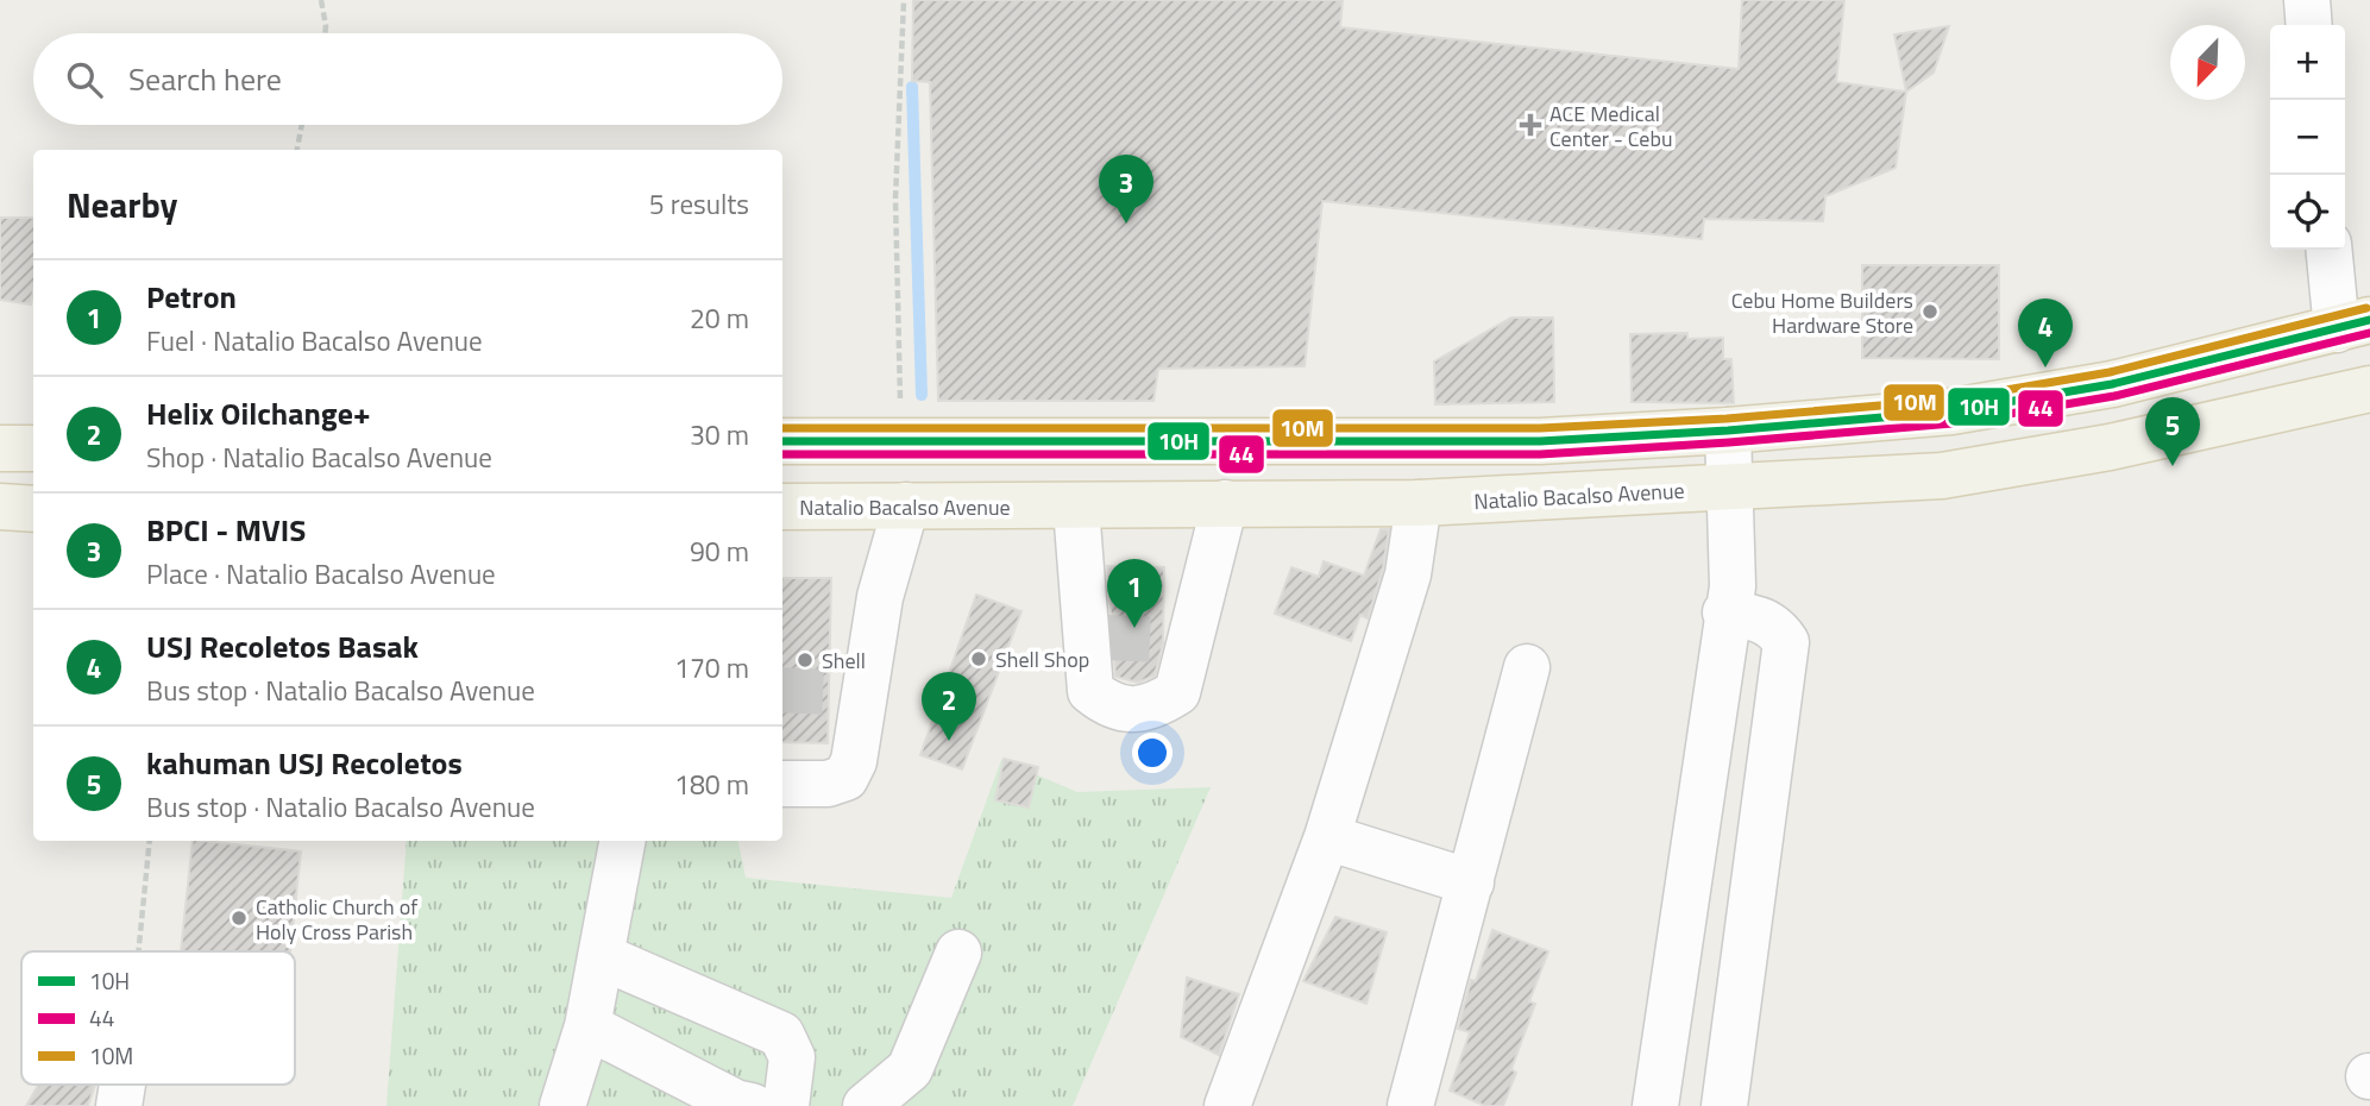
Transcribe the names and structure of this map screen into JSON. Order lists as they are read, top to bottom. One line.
{"streets":{"main road":["Natalio Bacalso Avenue"]},"places":{"health":["ACE Medical Center - Cebu"],"other":["Cebu Home Builders Hardware Store","Shell Shop","Shell","Catholic Church of Holy Cross Parish"]},"lines":["transit line 10M","transit line 10H","transit line 44"],"legend":["10H","44","10M"],"north":"bottom left","page":{"map_buttons":["+","−"],"search":"Search here","heading":["Nearby","5 results"],"pins":["3","4","5","1","2"],"list":[{"mark":"1","name":"Petron","note":"Fuel · Natalio Bacalso Avenue","value":"20 m"},{"mark":"2","name":"Helix Oilchange+","note":"Shop · Natalio Bacalso Avenue","value":"30 m"},{"mark":"3","name":"BPCI - MVIS","note":"Place · Natalio Bacalso Avenue","value":"90 m"},{"mark":"4","name":"USJ Recoletos Basak","note":"Bus stop · Natalio Bacalso Avenue","value":"170 m"},{"mark":"5","name":"kahuman USJ Recoletos","note":"Bus stop · Natalio Bacalso Avenue","value":"180 m"}]}}
